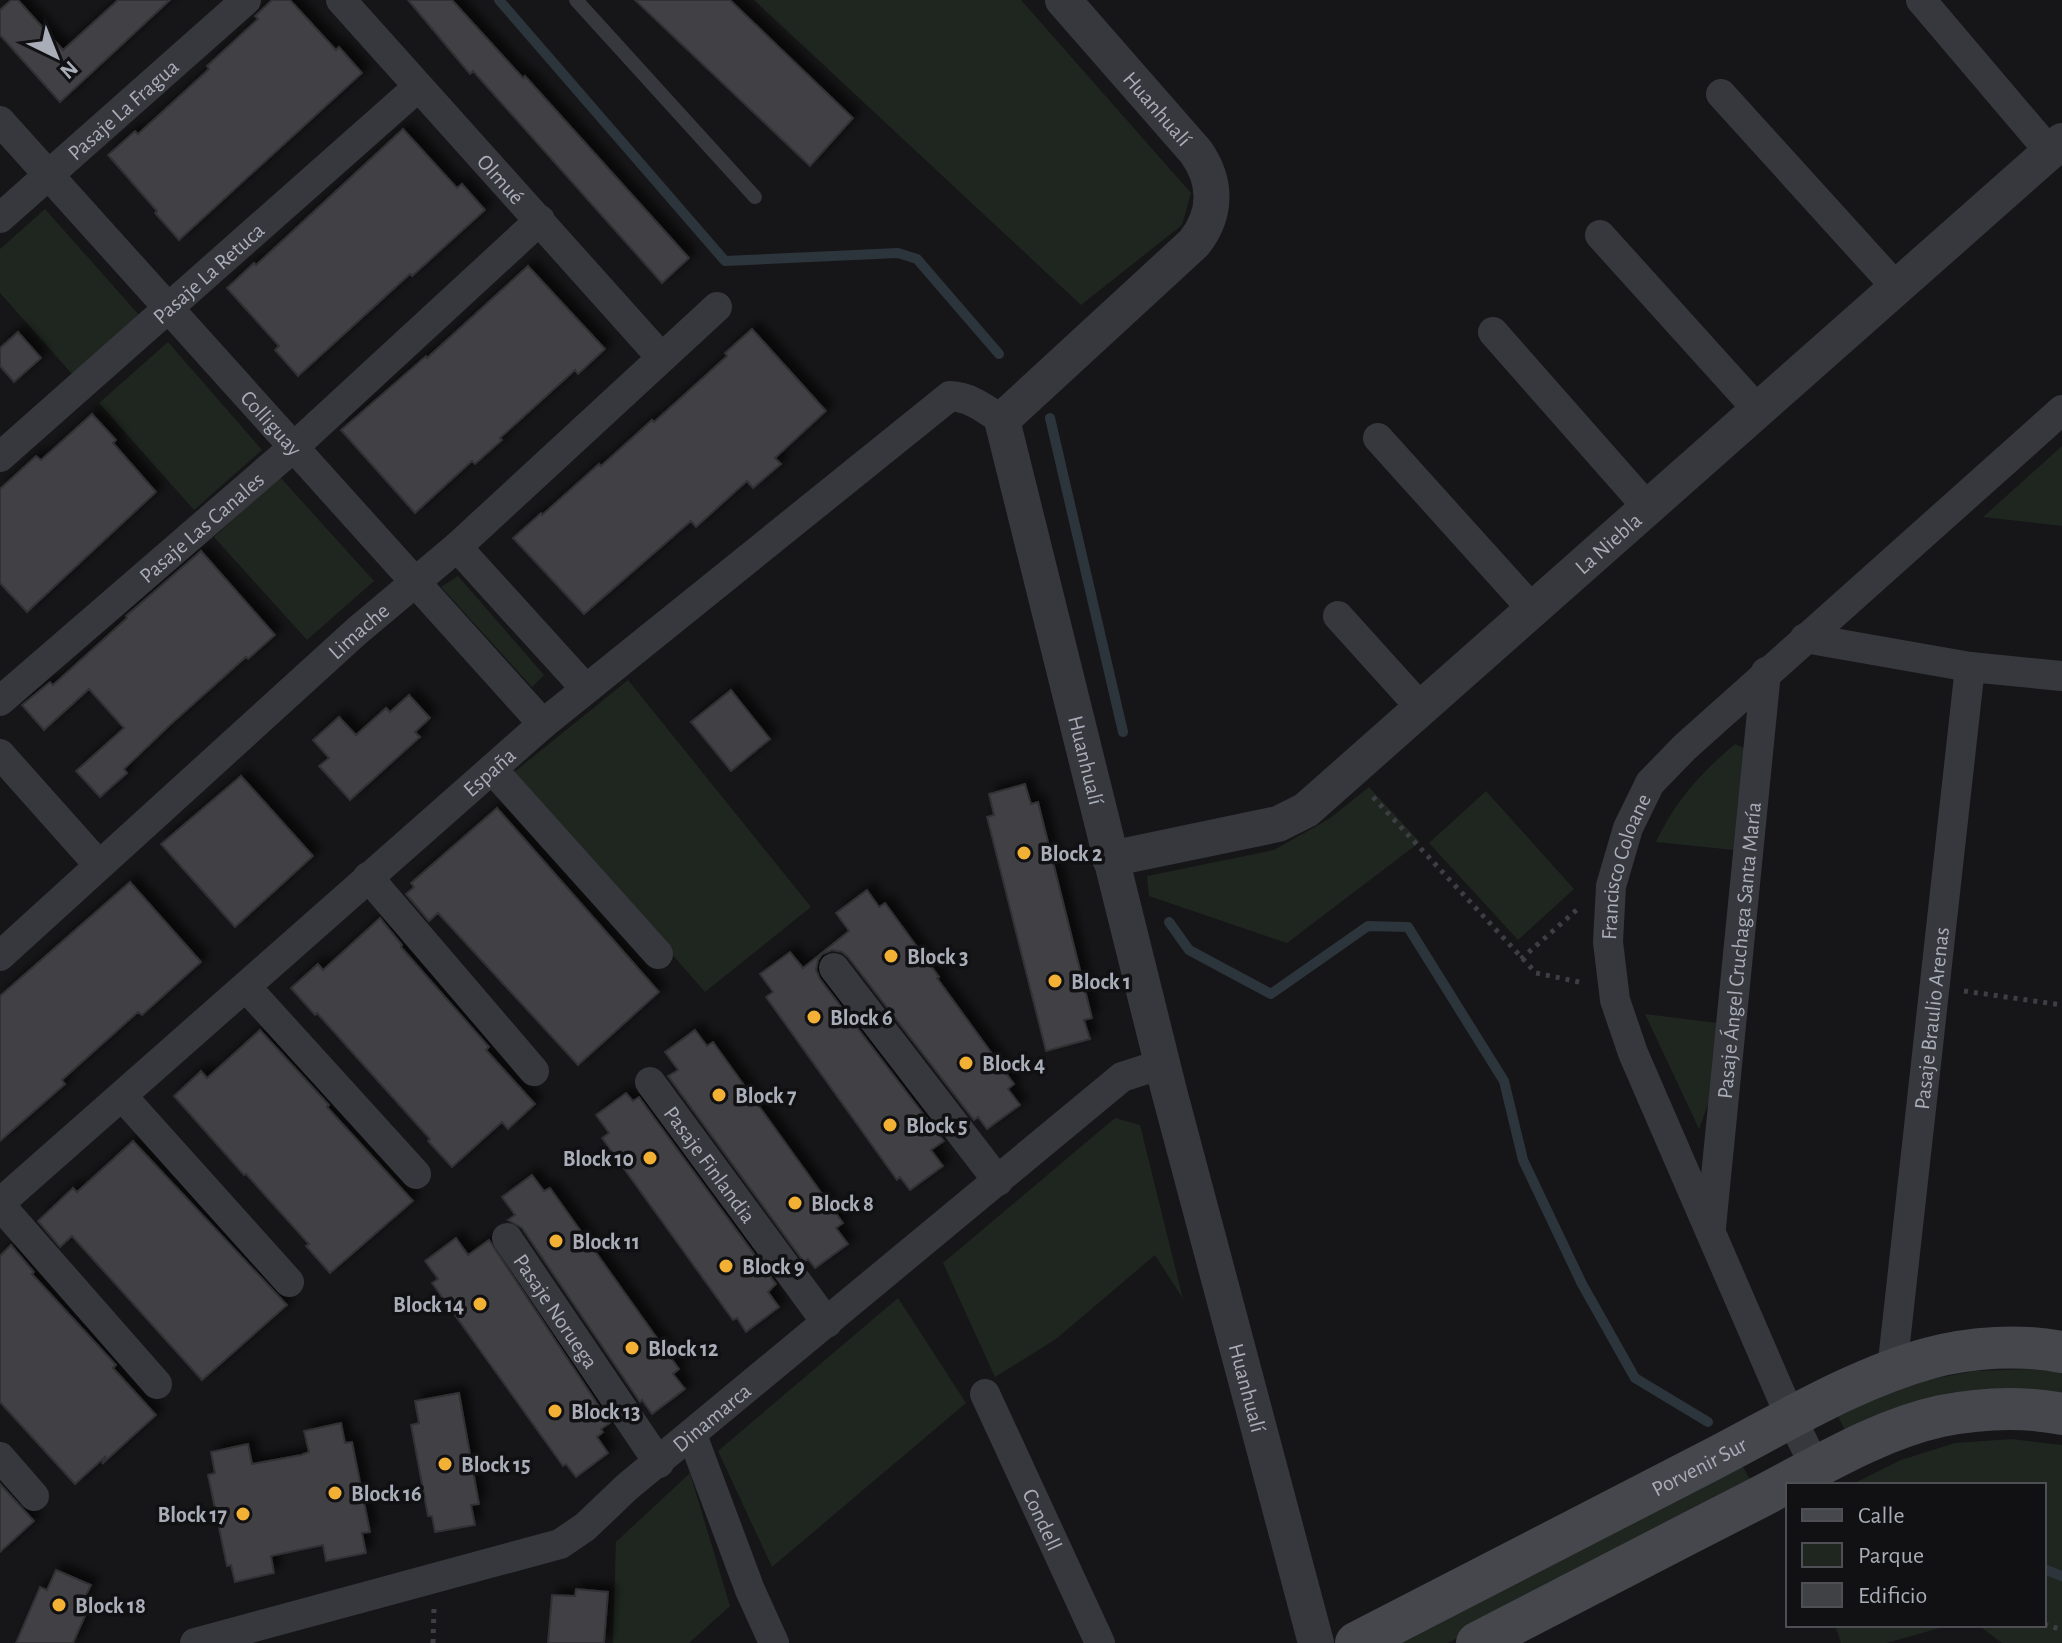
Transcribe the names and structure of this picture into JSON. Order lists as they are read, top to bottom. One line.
{"streets":{"main road":["Porvenir Sur"],"street":["Huanhualí","Pasaje La Fragua","Olmué","Pasaje La Retuca","Colliguay","Pasaje Las Canales","La Niebla","Limache","España","Francisco Coloane","Pasaje Ángel Cruchaga Santa María","Pasaje Braulio Arenas","Pasaje Finlandia","Pasaje Noruega","Dinamarca","Condell"]},"crossings":[["Huanhualí","La Niebla"],["Huanhualí","España"],["Huanhualí","Dinamarca"],["Pasaje La Fragua","Colliguay"],["Olmué","Pasaje La Retuca"],["Olmué","Pasaje Las Canales"],["Olmué","Limache"],["Pasaje La Retuca","Colliguay"],["Colliguay","Pasaje Las Canales"],["Colliguay","Limache"],["Colliguay","España"],["Francisco Coloane","Pasaje Ángel Cruchaga Santa María"],["Francisco Coloane","Porvenir Sur"],["Pasaje Braulio Arenas","Porvenir Sur"],["Pasaje Finlandia","Dinamarca"],["Pasaje Noruega","Dinamarca"]],"places":["Block 2","Block 3","Block 1","Block 6","Block 4","Block 7","Block 5","Block 10","Block 8","Block 11","Block 9","Block 14","Block 12","Block 13","Block 15","Block 16","Block 17","Block 18"],"legend":["Calle","Parque","Edificio"],"north":"bottom right"}
